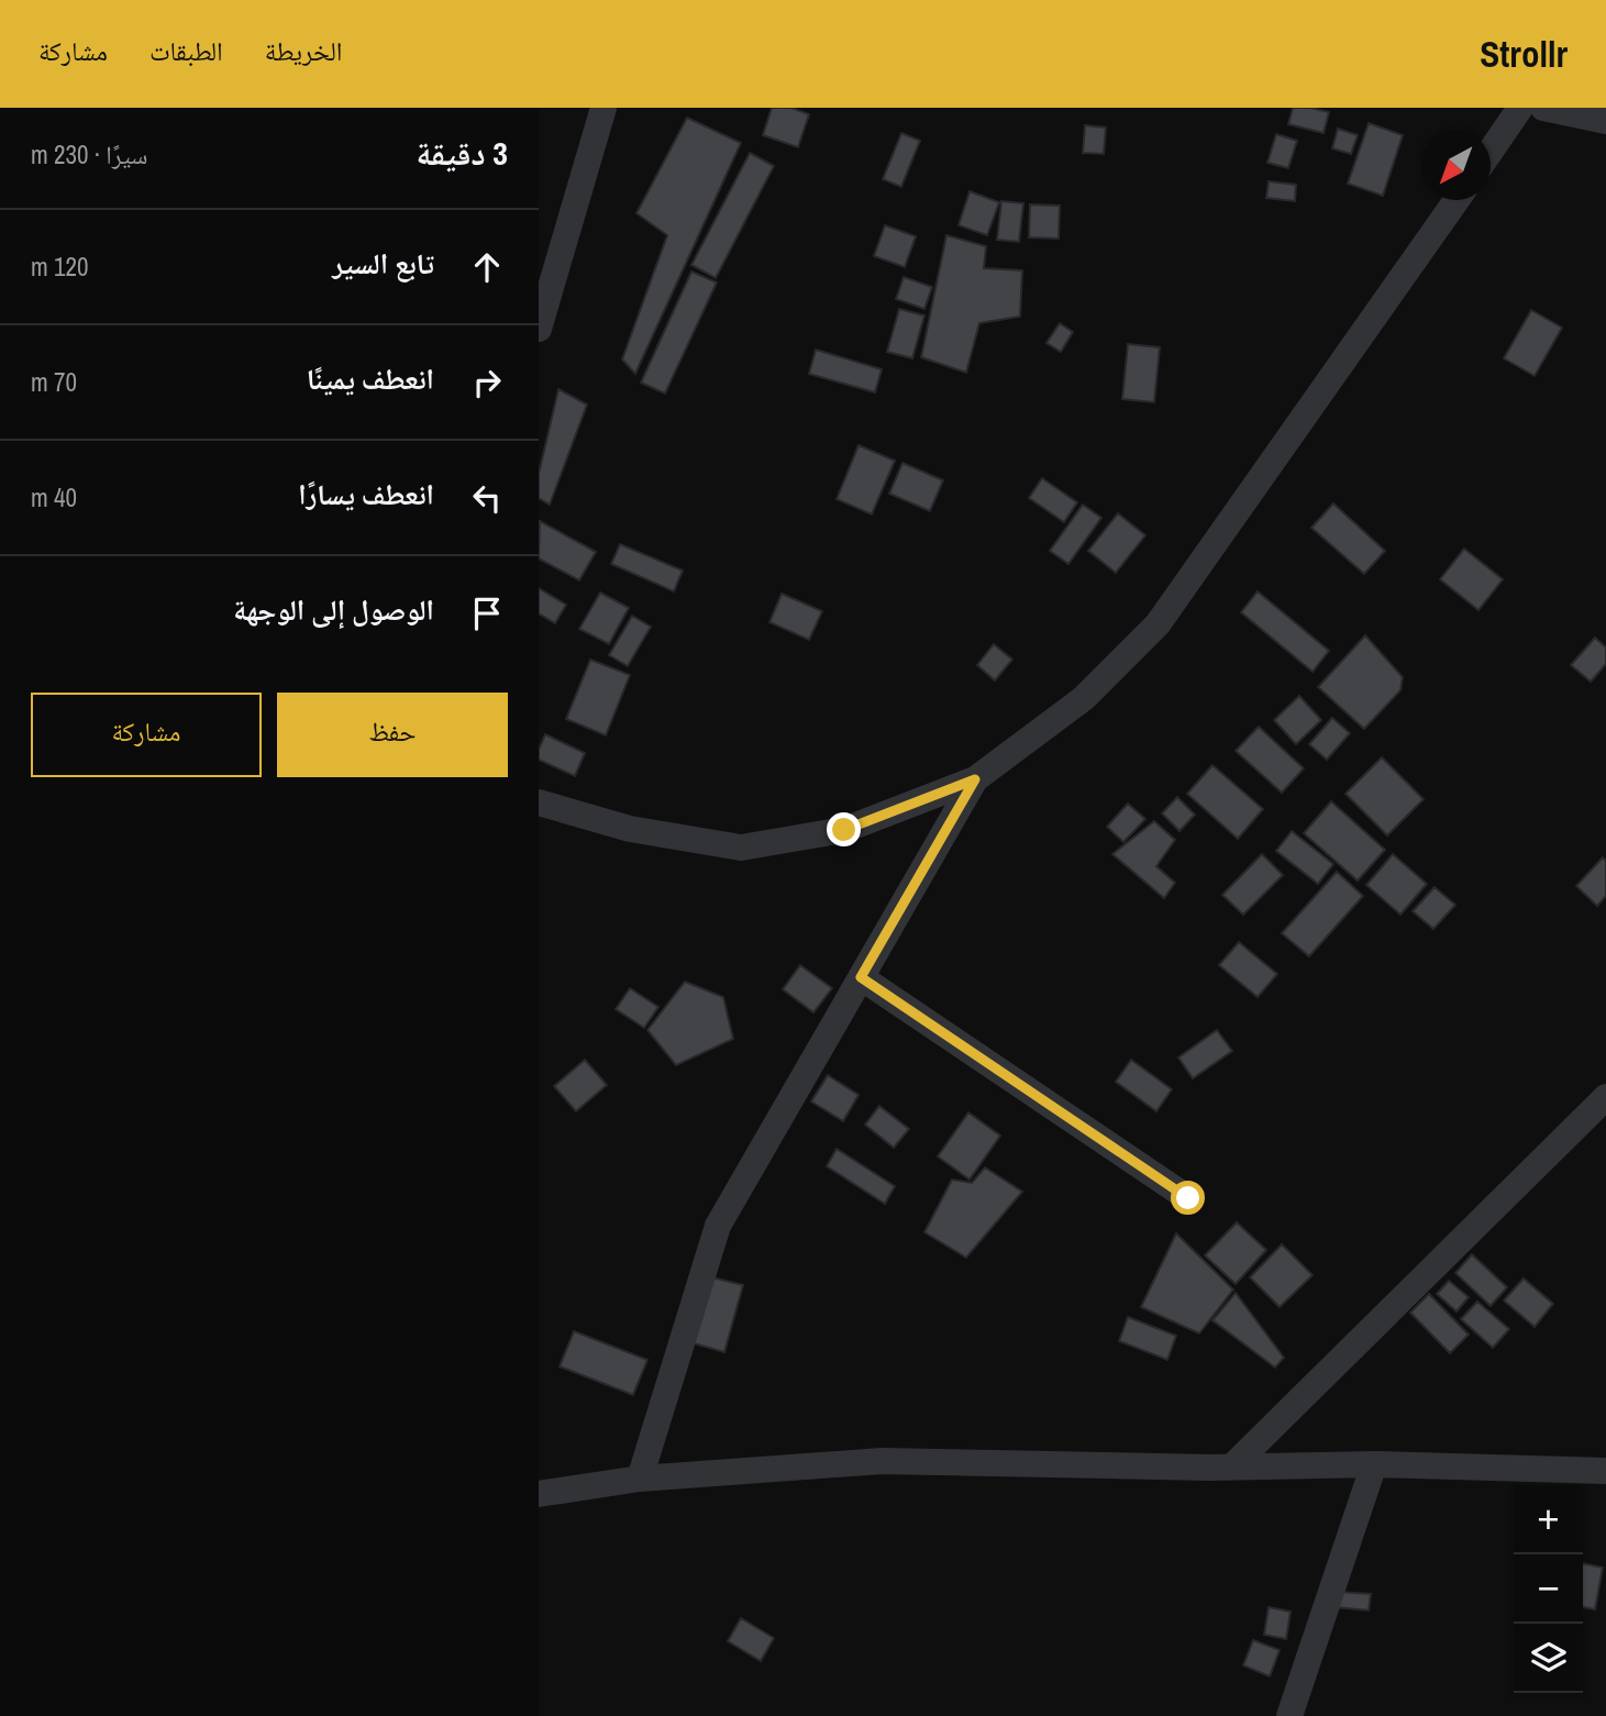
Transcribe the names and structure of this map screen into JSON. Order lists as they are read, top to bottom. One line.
{"north":"bottom left","page":{"header":"Strollr","nav":["الخريطة","الطبقات","مشاركة"],"heading":["3 دقيقة","سيرًا · 230 m"],"list":[["تابع السير","120 m"],["انعطف يمينًا","70 m"],["انعطف يسارًا","40 m"],"الوصول إلى الوجهة"],"buttons":["حفظ","مشاركة"],"map_buttons":["+","−"]}}
